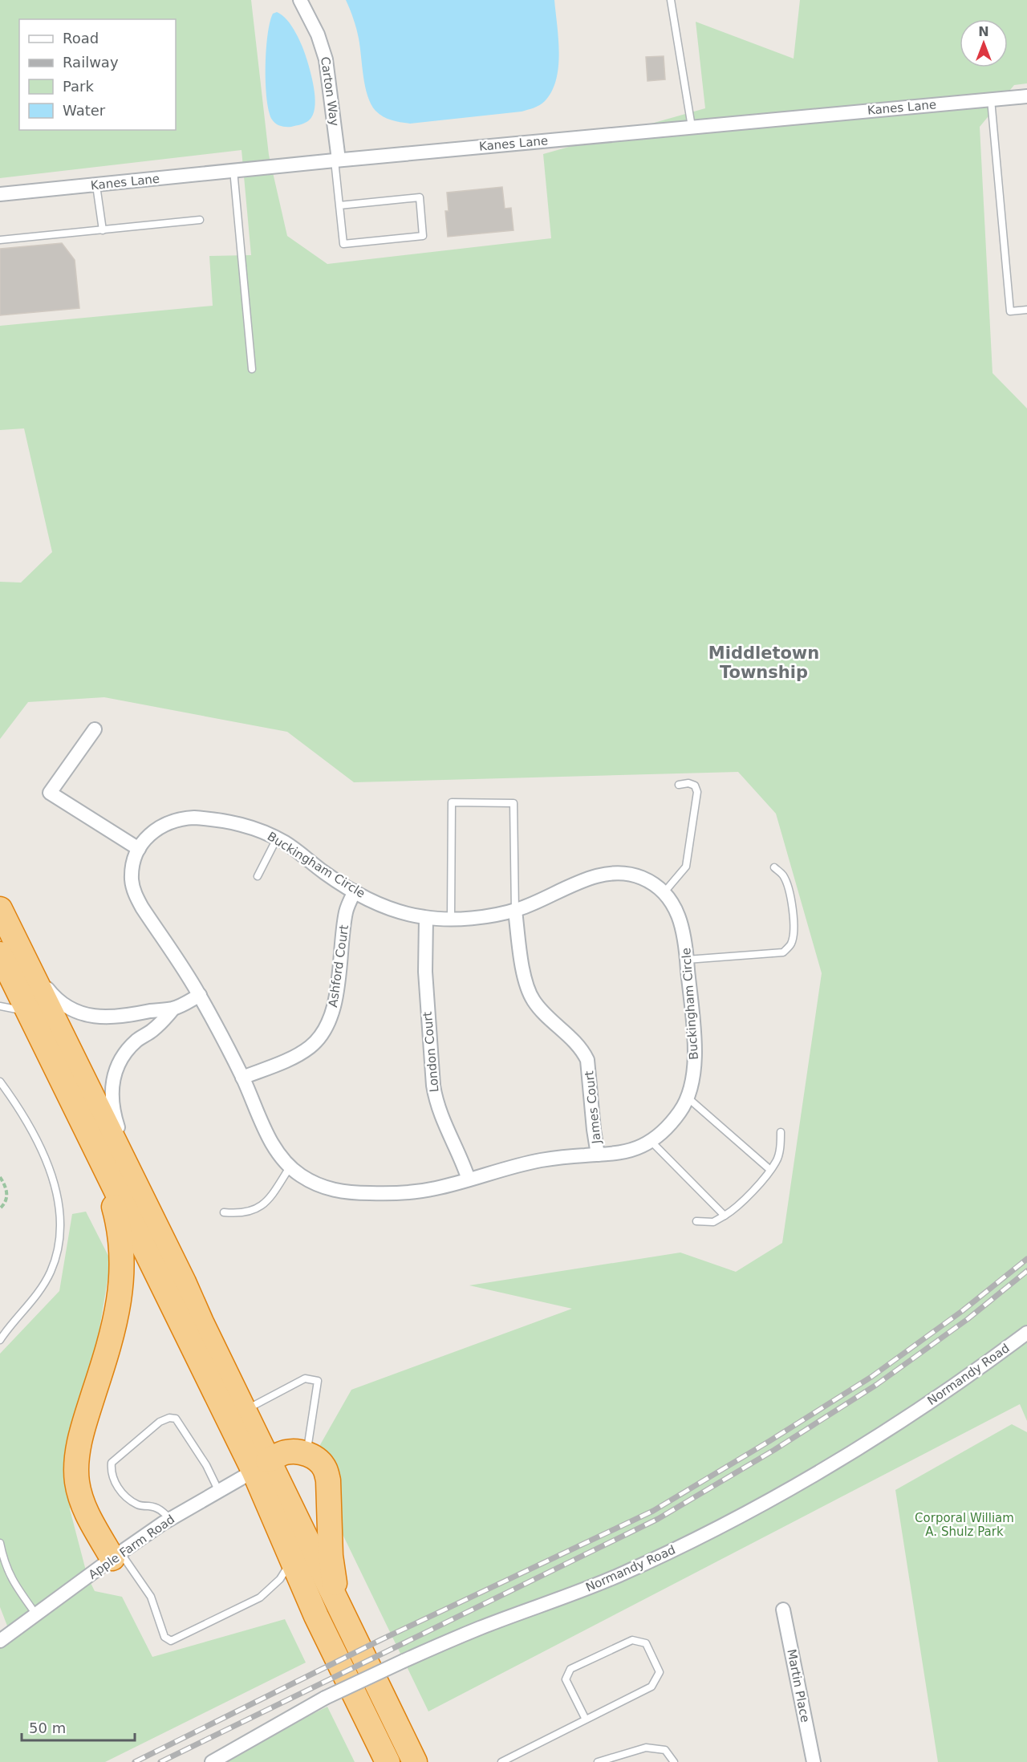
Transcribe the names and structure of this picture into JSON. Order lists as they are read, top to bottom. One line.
{"streets":{"street":["Carton Way","Kanes Lane","Buckingham Circle","Ashford Court","London Court","James Court","Normandy Road","Apple Farm Road","Martin Place"]},"crossings":[["Carton Way","Kanes Lane"],["Buckingham Circle","Ashford Court"],["Buckingham Circle","London Court"],["Buckingham Circle","James Court"]],"districts":["Middletown Township"],"parks":["Corporal William A. Shulz Park"],"legend":["Road","Railway","Park","Water"],"scale_bar":"50 m","north":"top"}
